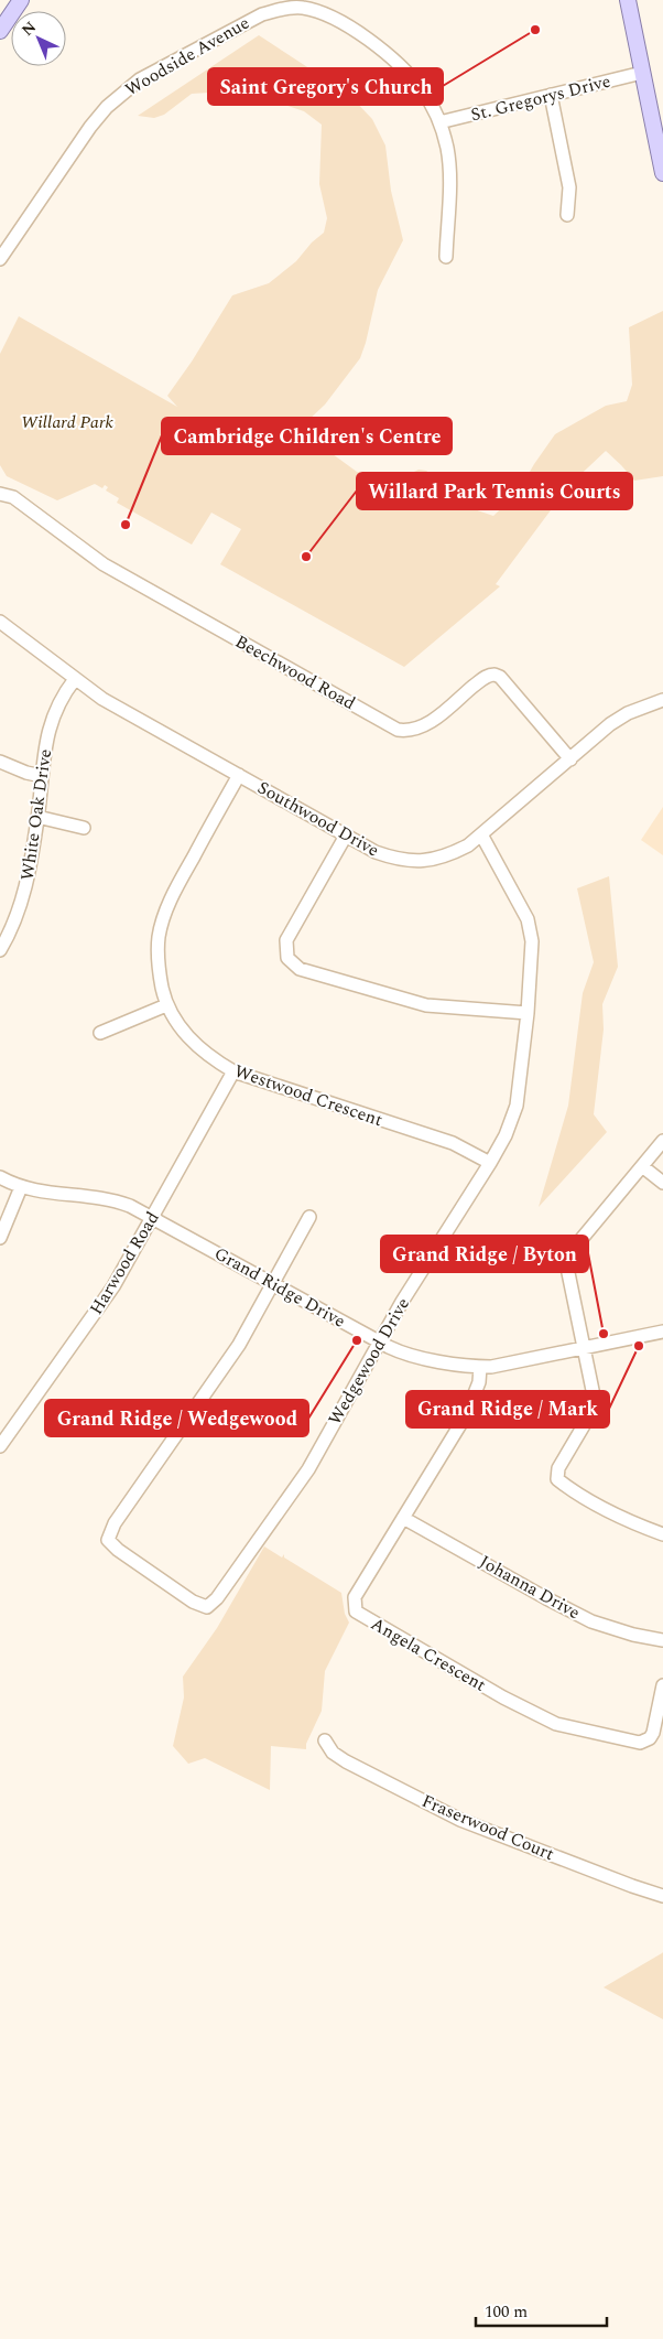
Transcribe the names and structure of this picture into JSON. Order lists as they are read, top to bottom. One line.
{"streets":{"street":["Woodside Avenue","St. Gregorys Drive","Beechwood Road","White Oak Drive","Southwood Drive","Westwood Crescent","Harwood Road","Grand Ridge Drive","Wedgewood Drive","Johanna Drive","Angela Crescent","Fraserwood Court"]},"crossings":[["Woodside Avenue","St. Gregorys Drive"],["Beechwood Road","Southwood Drive"],["White Oak Drive","Southwood Drive"],["Southwood Drive","Westwood Crescent"],["Southwood Drive","Wedgewood Drive"],["Westwood Crescent","Harwood Road"],["Westwood Crescent","Wedgewood Drive"],["Harwood Road","Grand Ridge Drive"],["Grand Ridge Drive","Wedgewood Drive"],["Grand Ridge Drive","Angela Crescent"],["Johanna Drive","Angela Crescent"]],"parks":["Willard Park"],"places":["Saint Gregory's Church","Cambridge Children's Centre","Willard Park Tennis Courts","Grand Ridge / Byton","Grand Ridge / Wedgewood","Grand Ridge / Mark"],"scale_bar":"100 m","north":"top left"}
